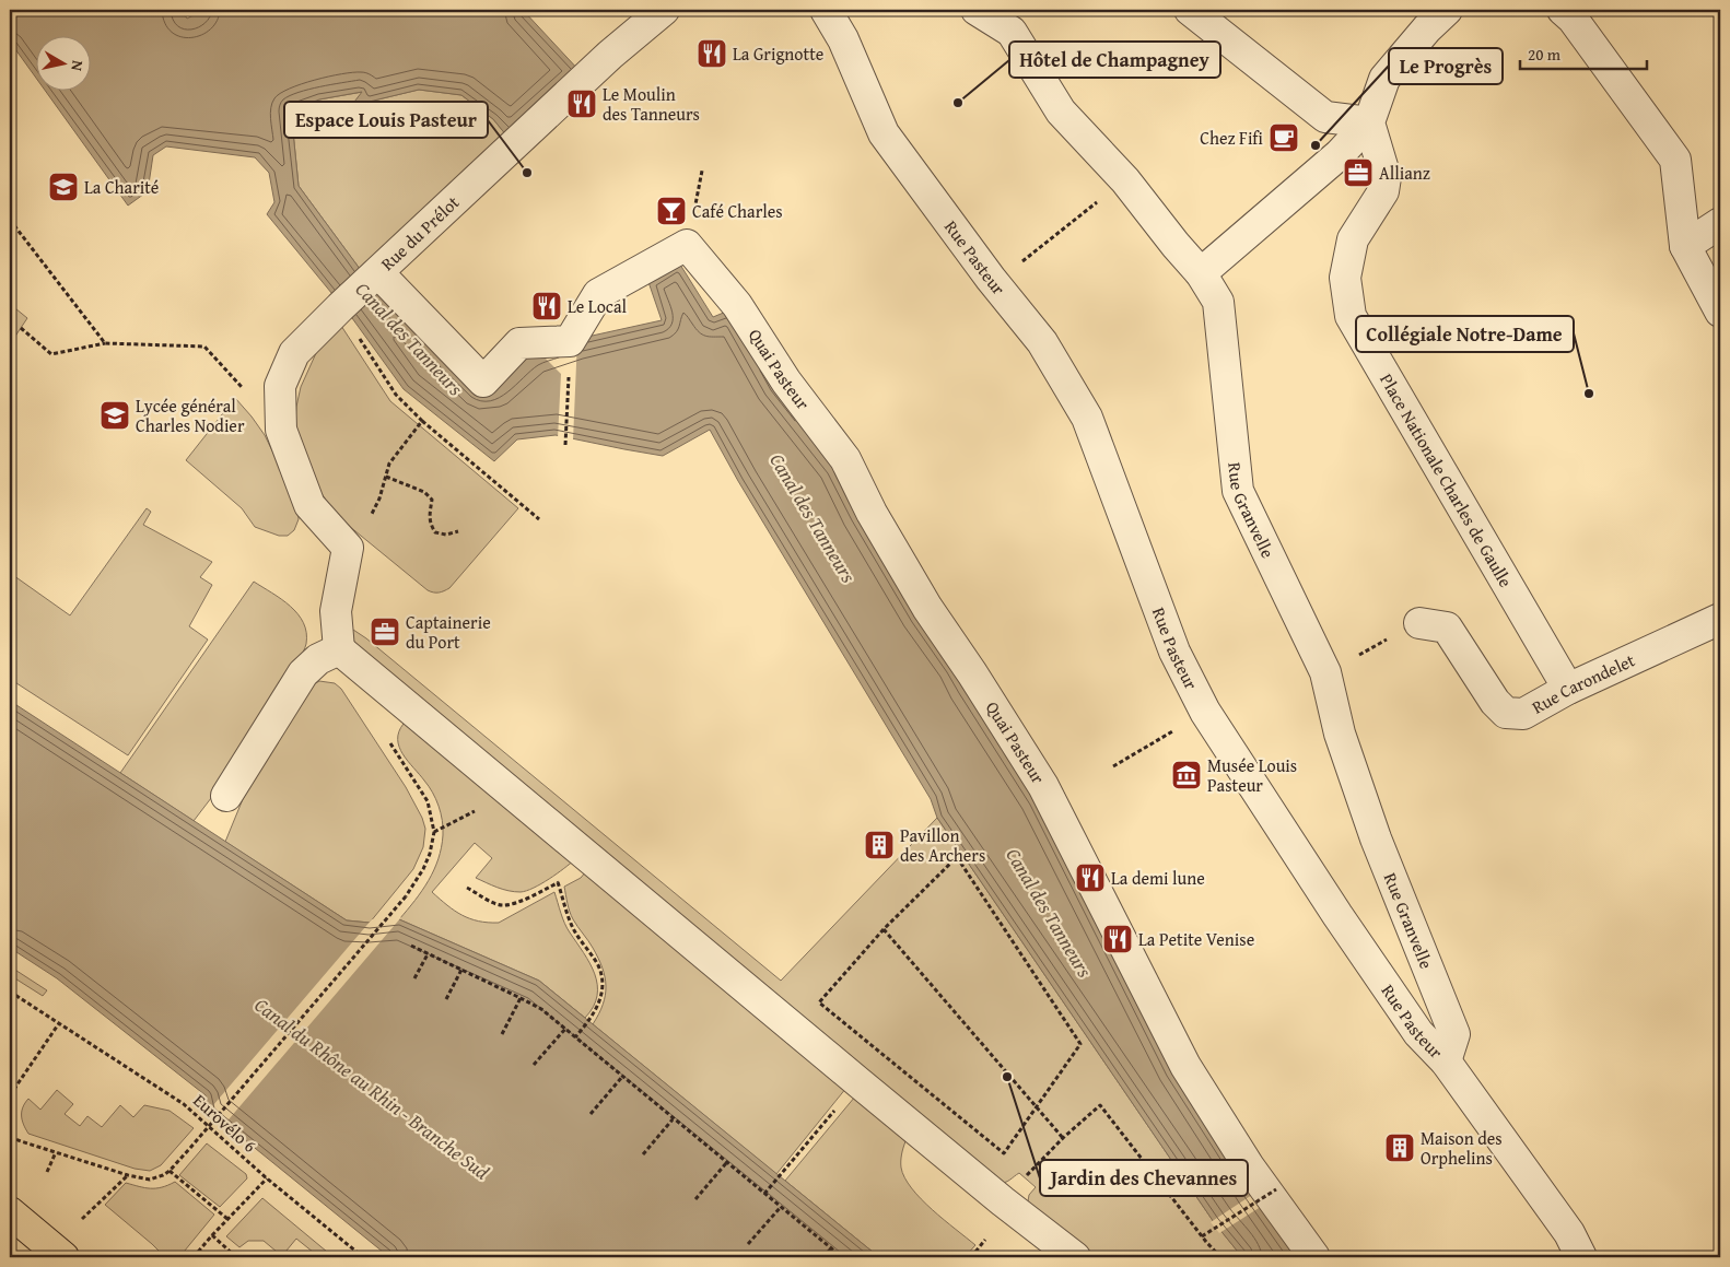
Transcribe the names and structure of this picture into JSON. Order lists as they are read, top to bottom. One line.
{"streets":{"street":["Rue du Prélot","Rue Pasteur","Quai Pasteur","Place Nationale Charles de Gaulle","Rue Granvelle","Rue Carondelet"],"path":["Eurovélo 6"]},"crossings":[["Rue Pasteur","Rue Granvelle"],["Place Nationale Charles de Gaulle","Rue Carondelet"]],"water":["Canal des Tanneurs","Canal du Rhône au Rhin - Branche Sud"],"places":{"restaurant":["La Grignotte","Le Moulin des Tanneurs","Le Local","La demi lune","La Petite Venise"],"other":["Hôtel de Champagney","Le Progrès","Espace Louis Pasteur","Collégiale Notre-Dame","Jardin des Chevannes"],"cafe":["Chez Fifi"],"office":["Allianz","Captainerie du Port"],"school or university":["La Charité","Lycée général Charles Nodier"],"bar":["Café Charles"],"museum":["Musée Louis Pasteur"],"building":["Pavillon des Archers","Maison des Orphelins"]},"scale_bar":"20 m","north":"right"}
